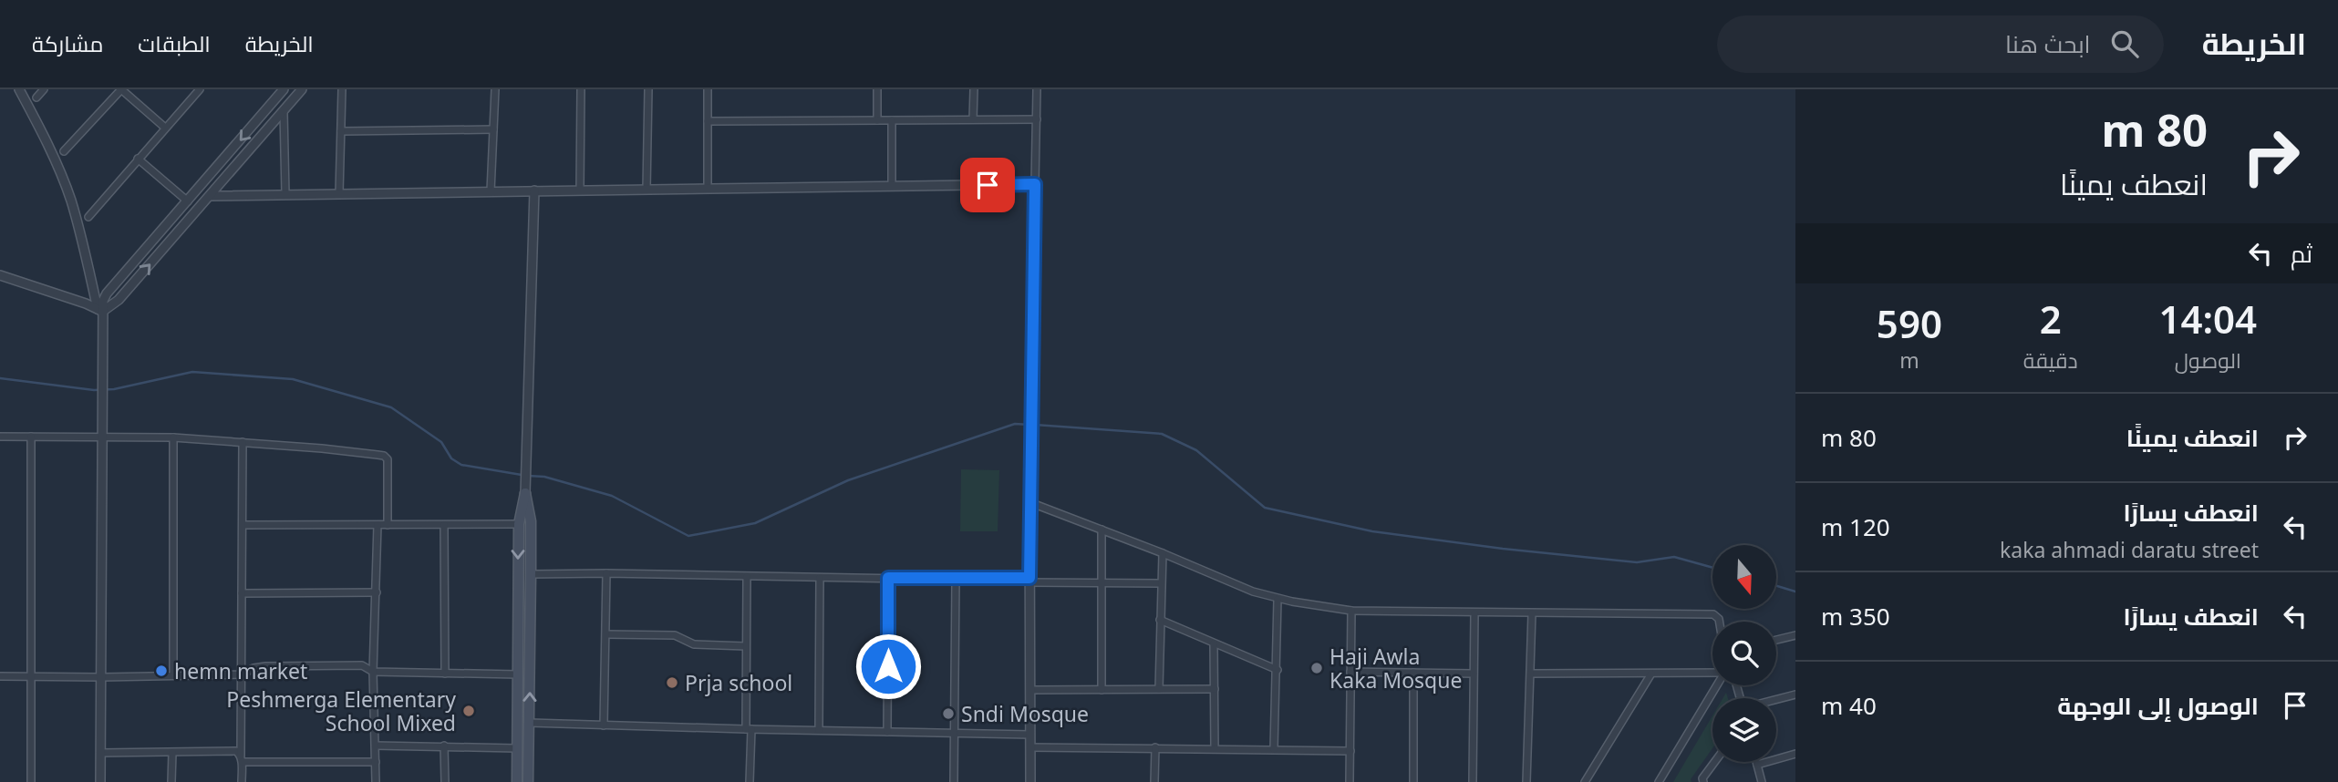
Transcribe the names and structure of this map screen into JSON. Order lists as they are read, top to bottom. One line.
{"places":["Haji Awla Kaka Mosque","hemn market","Prja school","Peshmerga Elementary School Mixed","Sndi Mosque"],"north":"bottom","page":{"header":"الخريطة","search":"ابحث هنا","nav":["الخريطة","الطبقات","مشاركة"],"turn":["80 m","انعطف يمينًا"],"then":"ثم","eta":["14:04","الوصول","2","دقيقة","590","m"],"list":[{"name":"انعطف يمينًا","value":"80 m"},{"name":"انعطف يسارًا","note":"kaka ahmadi daratu street","value":"120 m"},{"name":"انعطف يسارًا","value":"350 m"},{"name":"الوصول إلى الوجهة","value":"40 m"}]}}
